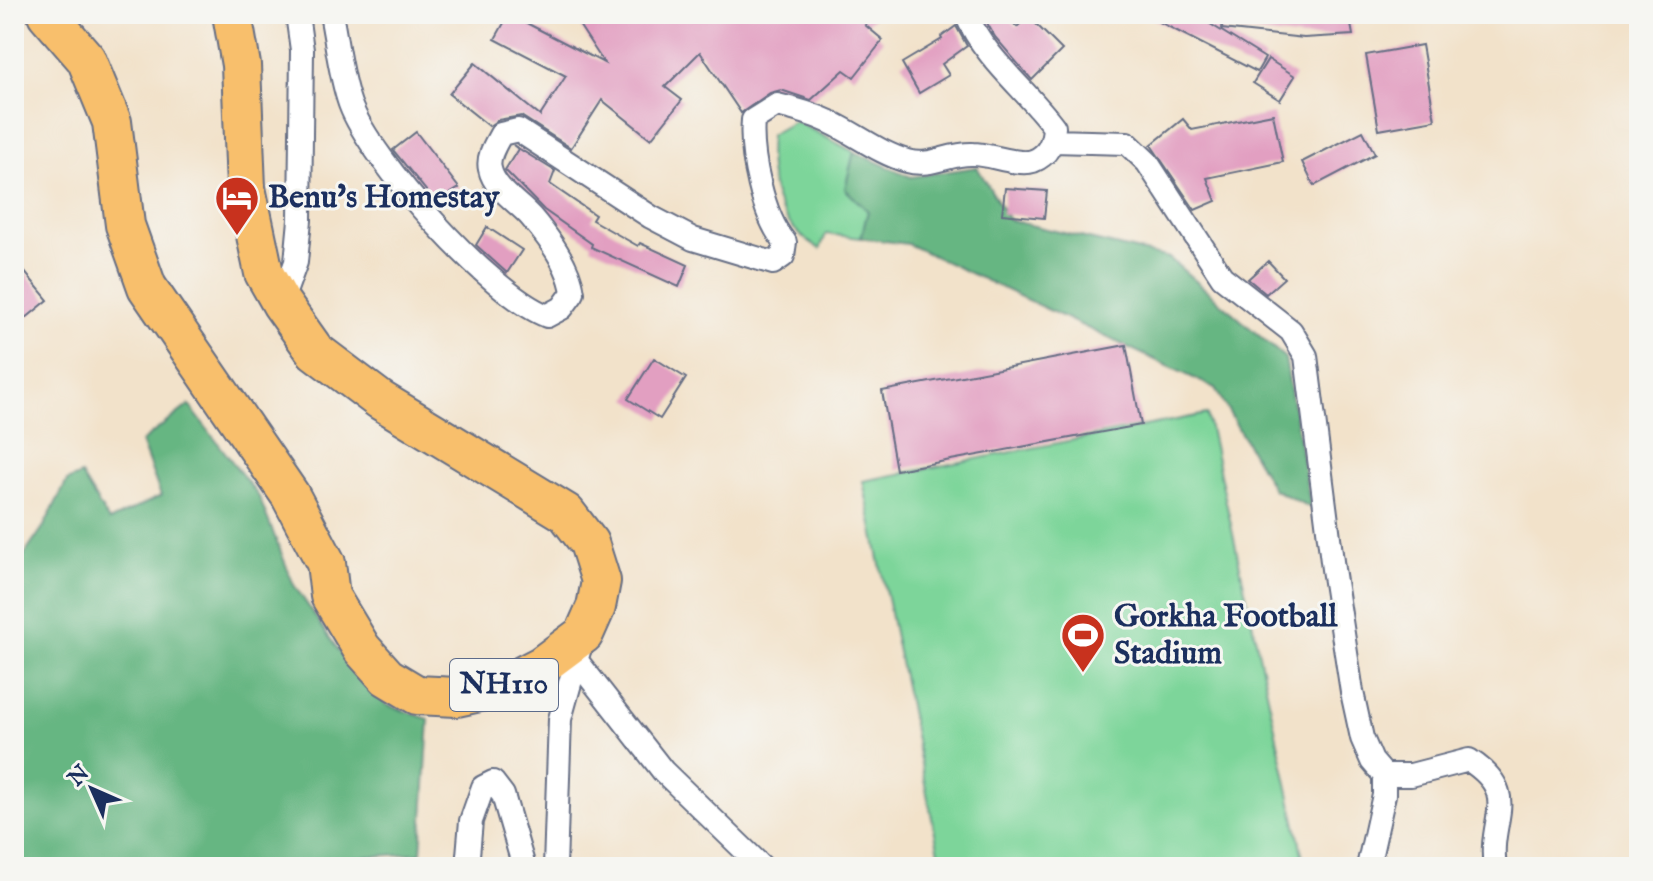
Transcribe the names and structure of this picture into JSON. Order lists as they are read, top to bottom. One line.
{"streets":{"highway":["NH110"]},"places":{"hotel":["Benu's Homestay"],"sports":["Gorkha Football Stadium"]},"north":"top left"}
